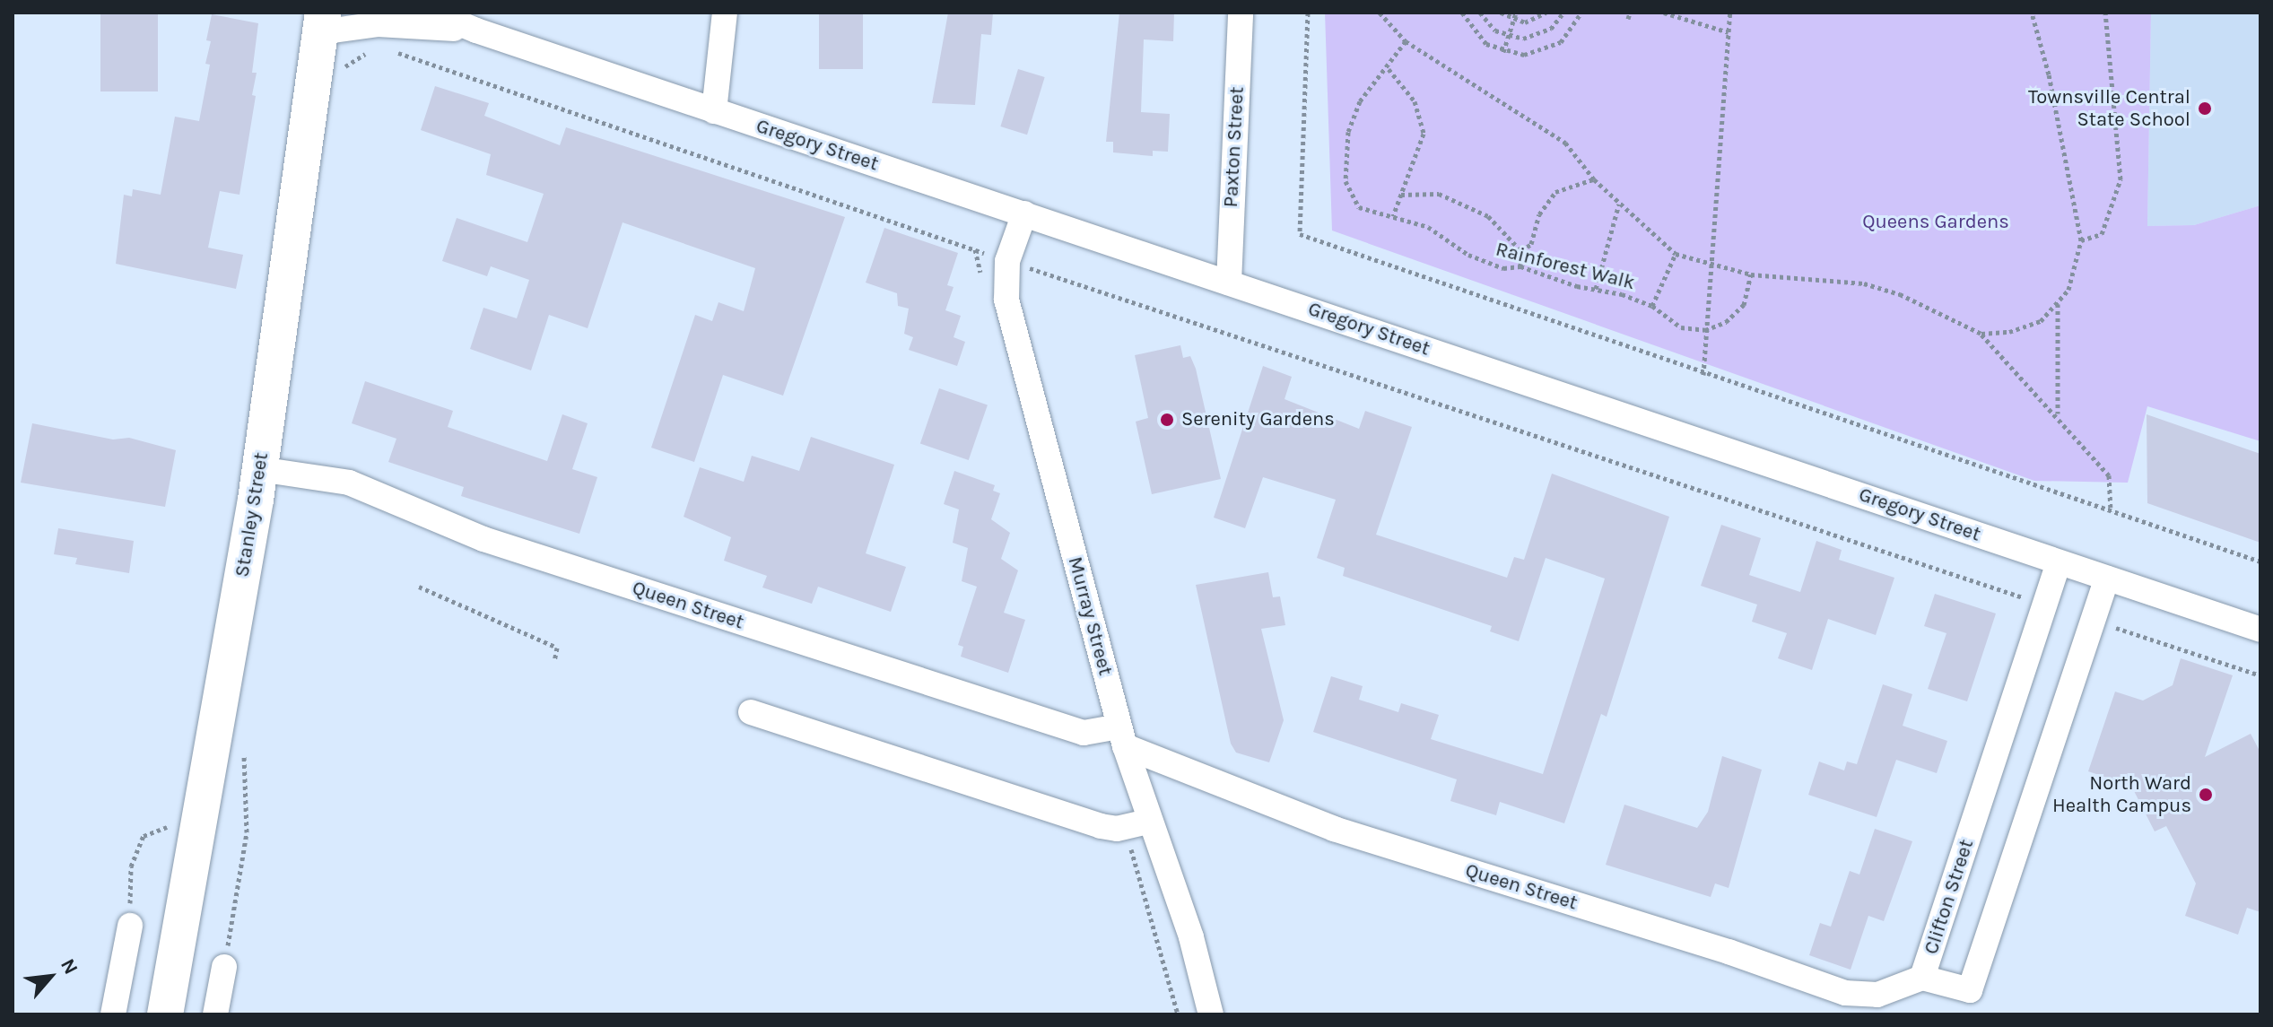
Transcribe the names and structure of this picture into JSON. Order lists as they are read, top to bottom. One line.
{"streets":{"main road":["Stanley Street"],"street":["Gregory Street","Paxton Street","Queen Street","Murray Street","Clifton Street"],"path":["Rainforest Walk"]},"crossings":[["Gregory Street","Paxton Street"],["Gregory Street","Stanley Street"],["Gregory Street","Murray Street"],["Gregory Street","Clifton Street"],["Stanley Street","Queen Street"],["Queen Street","Murray Street"],["Queen Street","Clifton Street"]],"parks":["Queens Gardens"],"places":["Townsville Central State School","Serenity Gardens","North Ward Health Campus"],"north":"top right"}
